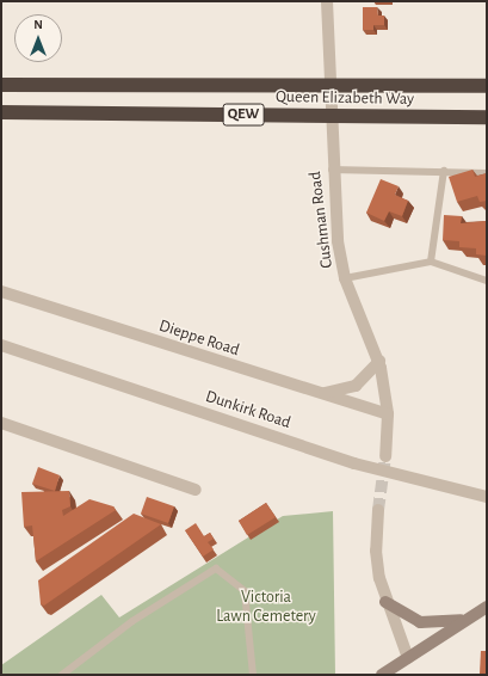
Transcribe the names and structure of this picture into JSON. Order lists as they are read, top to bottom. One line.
{"streets":{"highway":["Queen Elizabeth Way","QEW"],"street":["Cushman Road","Dieppe Road","Dunkirk Road"]},"crossings":[["Cushman Road","Dieppe Road"]],"parks":["Victoria Lawn Cemetery"],"north":"top"}
